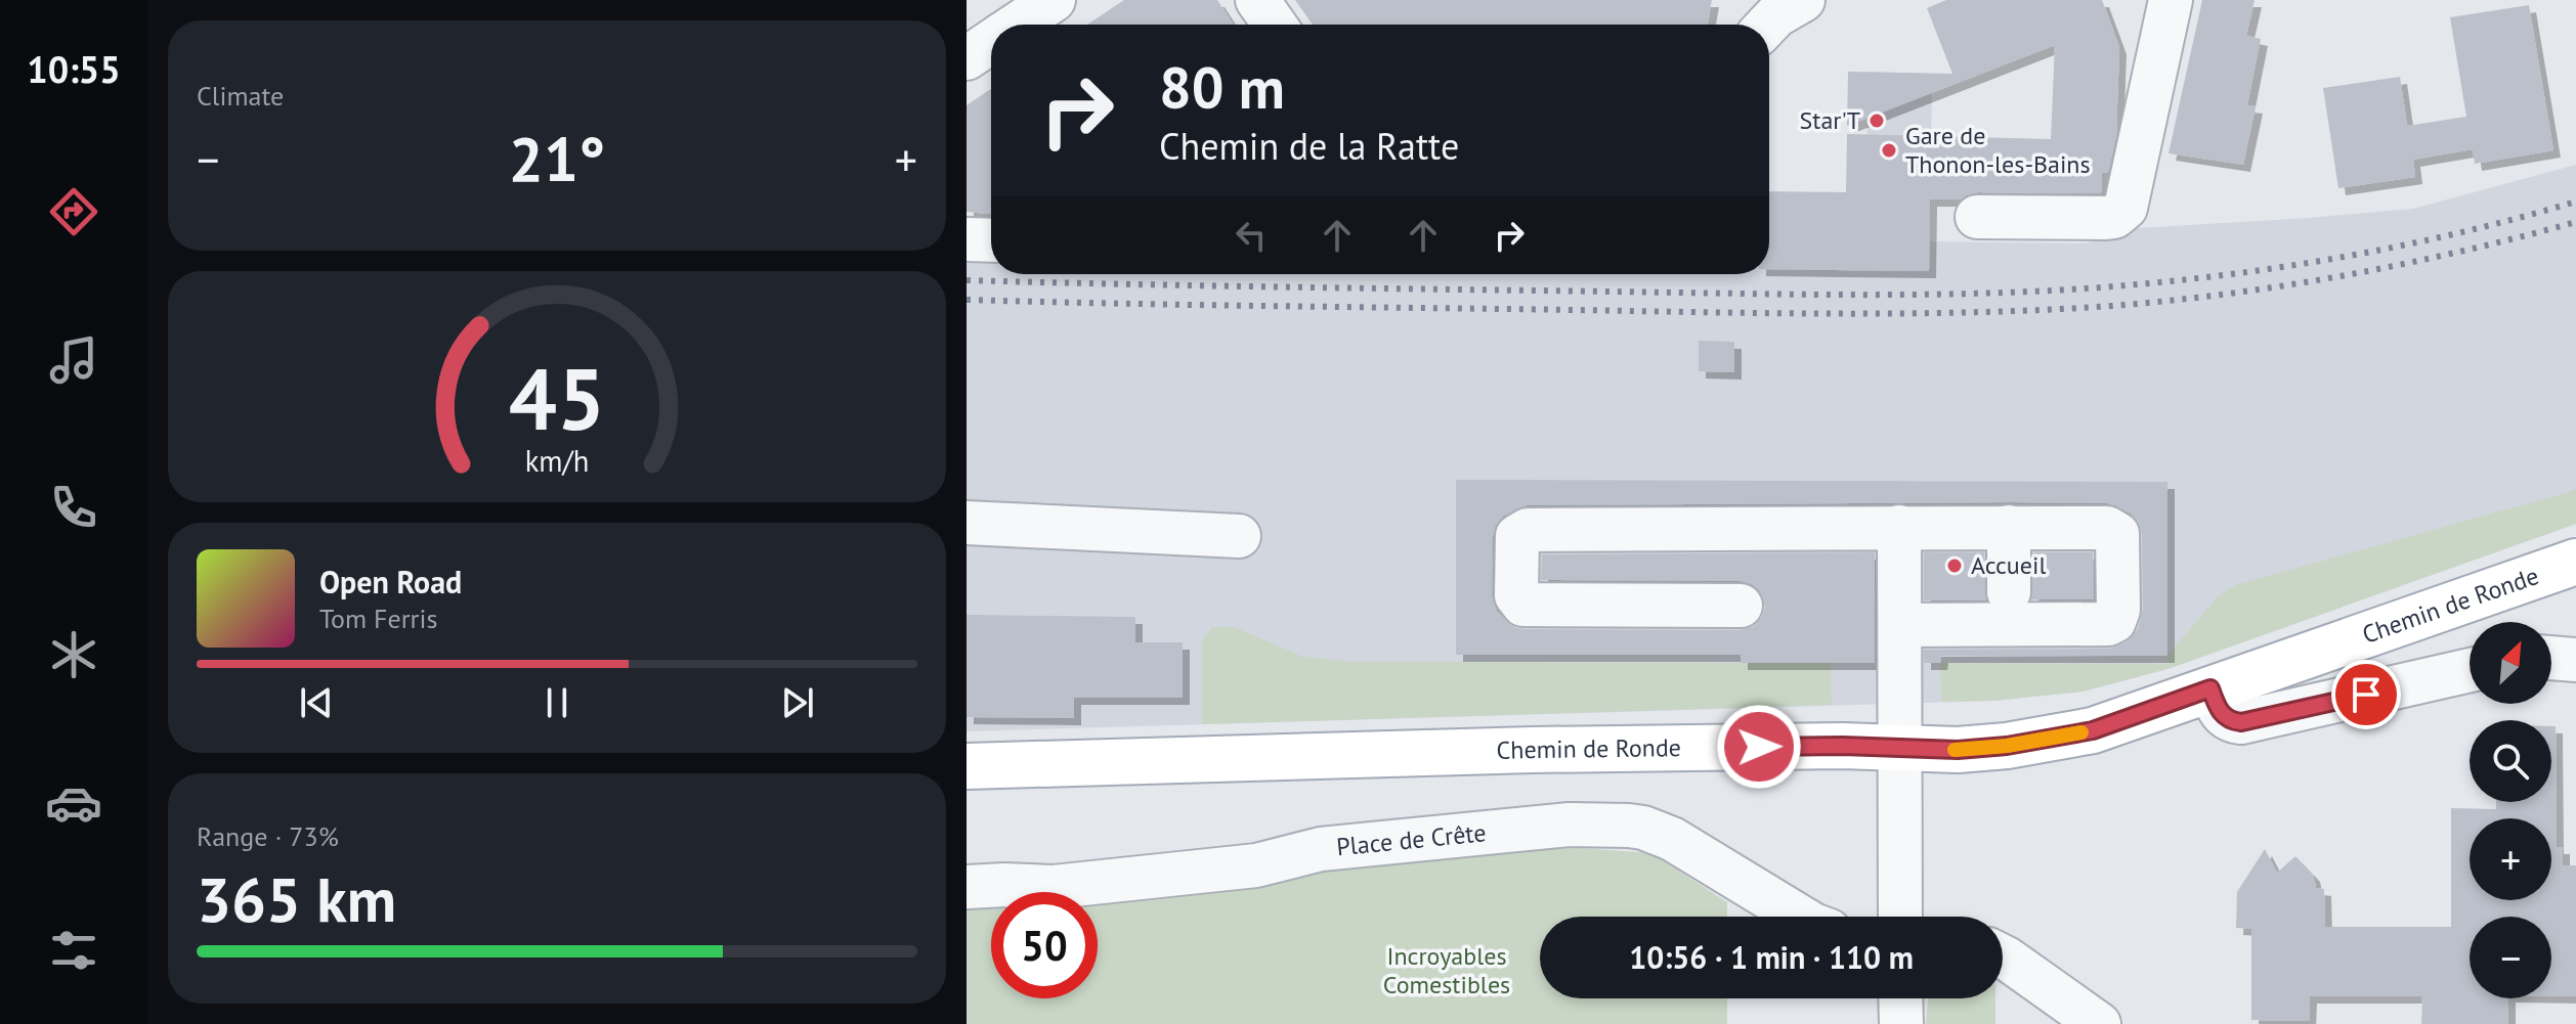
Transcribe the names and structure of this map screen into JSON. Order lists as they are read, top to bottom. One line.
{"streets":{"main road":["Chemin de Ronde"],"street":["Place de Crête"]},"parks":["Incroyables Comestibles"],"places":["Star'T","Gare de Thonon-les-Bains","Accueil"],"north":"top right","page":{"tabs":"10:55","tile":["Climate",["Range · 73%","365 km"]],"turn":["80 m","Chemin de la Ratte"],"heat":["−","21°","+"],"song":["Open Road","Tom Ferris"],"map_buttons":["+","−"],"limit":"50","trip":"10:56 · 1 min · 110 m","gauge":["45","km/h"]}}
